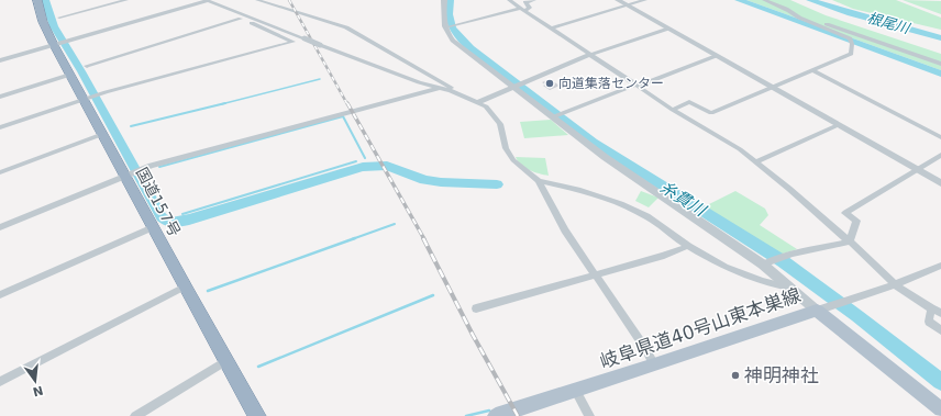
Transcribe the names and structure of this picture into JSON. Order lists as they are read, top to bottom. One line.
{"streets":{"highway":["国道157号"],"main road":["岐阜県道40号山東本巣線"]},"water":["根尾川","糸貫川"],"places":["向道集落センター","神明神社"],"north":"bottom"}
